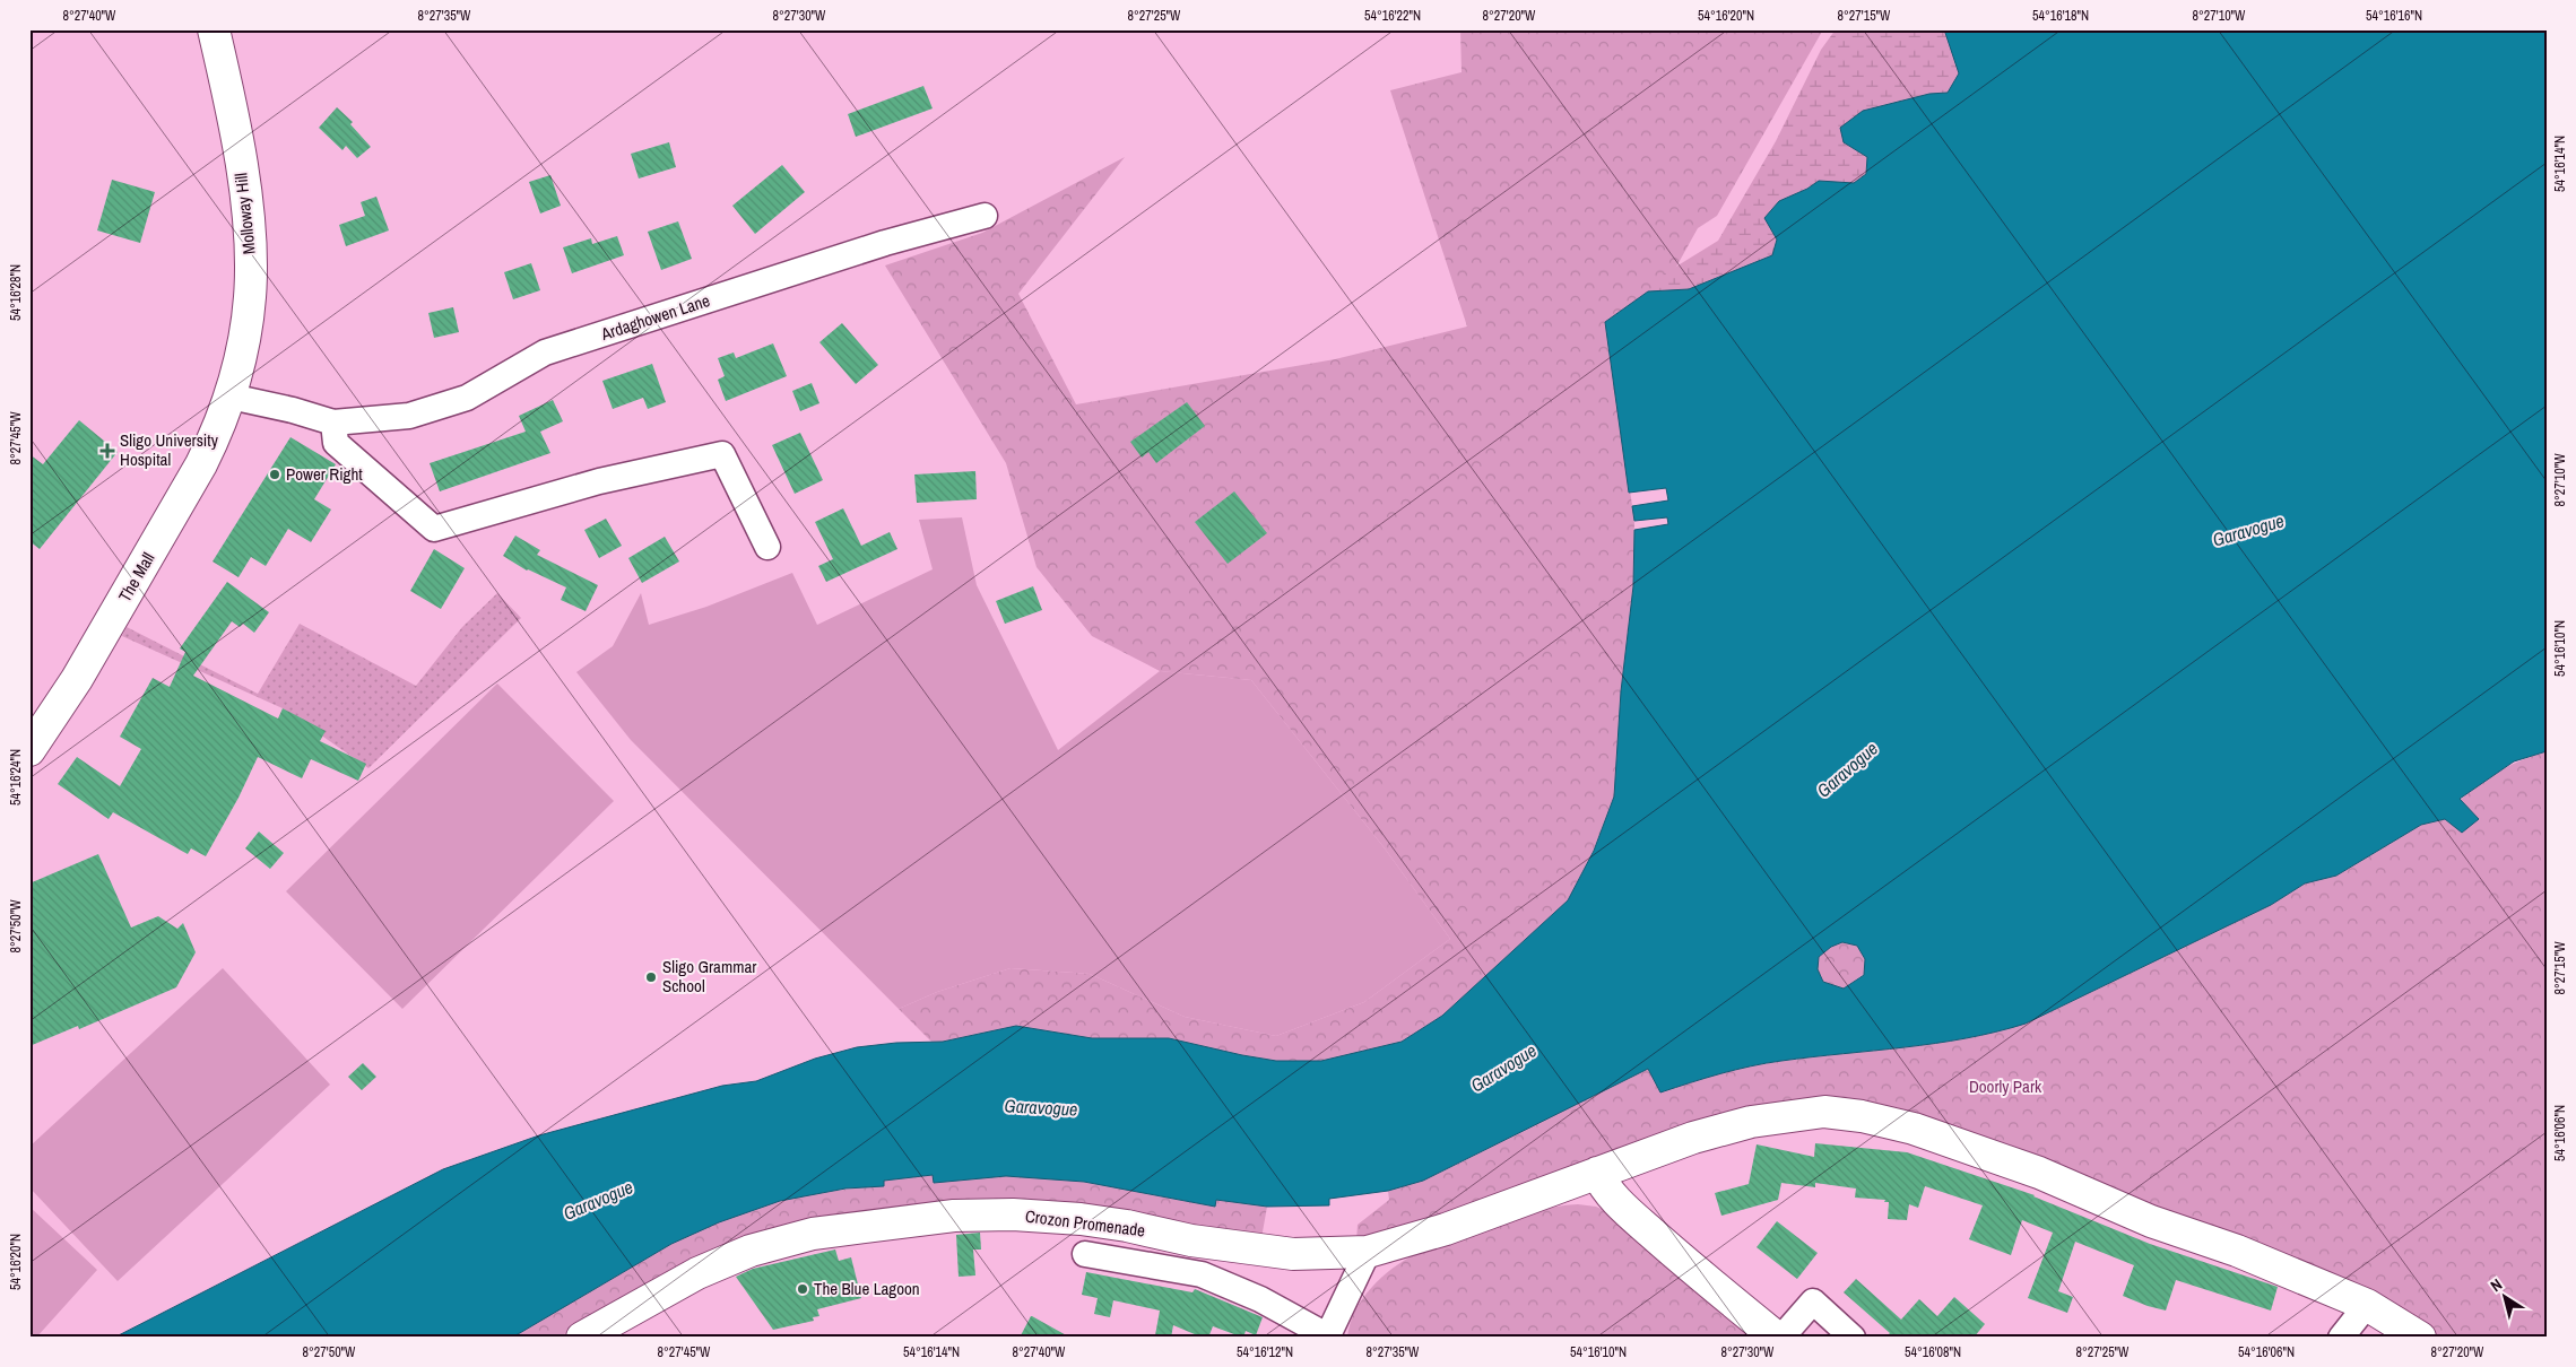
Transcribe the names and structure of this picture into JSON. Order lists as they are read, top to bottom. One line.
{"streets":{"street":["Molloway Hill","Ardaghowen Lane","The Mall","Crozon Promenade"]},"crossings":[["Molloway Hill","Ardaghowen Lane"],["Molloway Hill","The Mall"],["Ardaghowen Lane","The Mall"]],"water":["Garavogue"],"parks":["Doorly Park"],"places":{"health":["Sligo University Hospital"],"other":["Power Right","Sligo Grammar School","The Blue Lagoon"]},"north":"top left","coordinates":["8°27'40\"W","8°27'35\"W","8°27'30\"W","8°27'25\"W","54°16'22\"N","8°27'20\"W","54°16'20\"N","8°27'15\"W","54°16'18\"N","8°27'10\"W","54°16'16\"N","54°16'14\"N","54°16'28\"N","8°27'45\"W","54°16'10\"N","54°16'24\"N","8°27'50\"W","54°16'06\"N","54°16'12\"N","54°16'08\"N"]}
